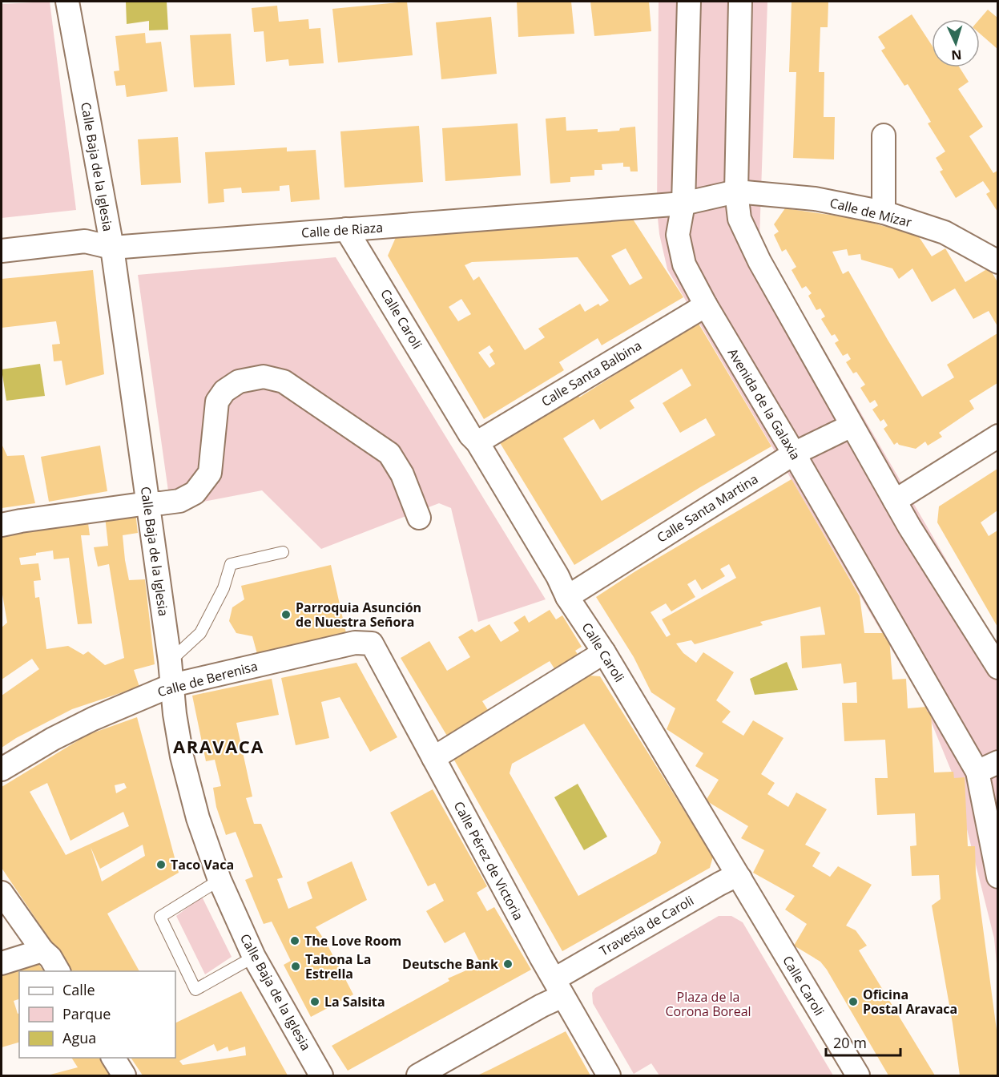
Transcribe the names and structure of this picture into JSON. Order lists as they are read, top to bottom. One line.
{"streets":{"street":["Calle Baja de la Iglesia","Calle de Mízar","Calle de Riaza","Calle Caroli","Calle Santa Balbina","Avenida de la Galaxia","Calle Santa Martina","Calle de Berenisa","Calle Pérez de Victoria","Travesía de Caroli"]},"crossings":[["Calle Baja de la Iglesia","Calle de Riaza"],["Calle Baja de la Iglesia","Calle de Berenisa"],["Calle de Mízar","Calle de Riaza"],["Calle de Mízar","Avenida de la Galaxia"],["Calle de Riaza","Calle Caroli"],["Calle de Riaza","Avenida de la Galaxia"],["Calle Caroli","Calle Santa Balbina"],["Calle Caroli","Calle Santa Martina"],["Calle Caroli","Travesía de Caroli"],["Calle Santa Balbina","Avenida de la Galaxia"],["Avenida de la Galaxia","Calle Santa Martina"],["Calle de Berenisa","Calle Pérez de Victoria"],["Calle Pérez de Victoria","Travesía de Caroli"]],"districts":["ARAVACA"],"parks":["Plaza de la Corona Boreal"],"places":["Parroquia Asunción de Nuestra Señora","Taco Vaca","The Love Room","Deutsche Bank","Tahona La Estrella","La Salsita","Oficina Postal Aravaca"],"legend":["Calle","Parque","Agua"],"scale_bar":"20 m","north":"bottom"}
